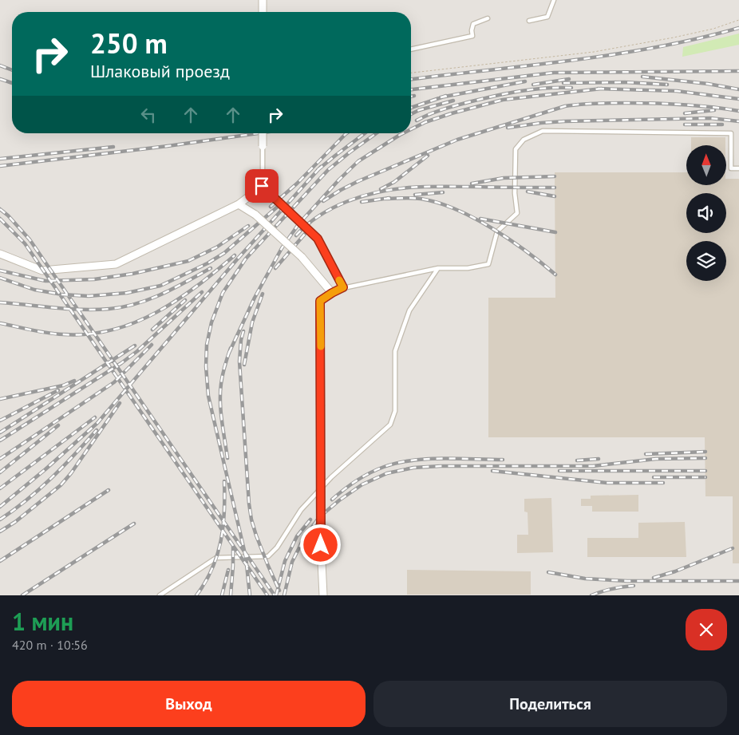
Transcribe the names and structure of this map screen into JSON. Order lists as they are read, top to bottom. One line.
{"north":"top","page":{"turn":["250 m","Шлаковый проезд"],"heading":["1 мин","420 m · 10:56"],"buttons":["Выход","Поделиться"]}}
